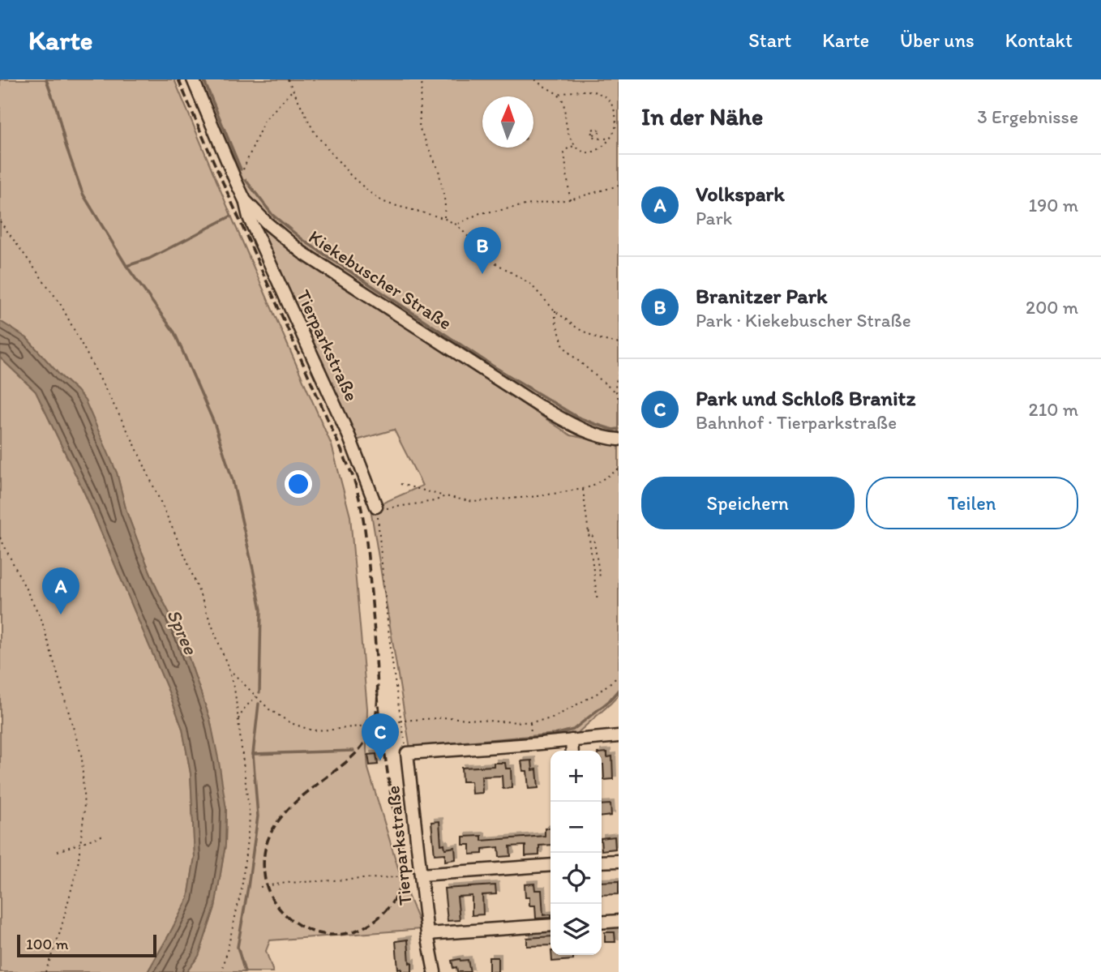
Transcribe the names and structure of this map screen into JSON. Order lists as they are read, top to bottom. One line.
{"streets":{"street":["Kiekebuscher Straße","Tierparkstraße"]},"crossings":[["Kiekebuscher Straße","Tierparkstraße"]],"water":["Spree"],"scale_bar":"100 m","north":"top","page":{"header":"Karte","nav":["Start","Karte","Über uns","Kontakt"],"heading":["In der Nähe","3 Ergebnisse"],"list":[{"mark":"A","name":"Volkspark","note":"Park","value":"190 m"},{"mark":"B","name":"Branitzer Park","note":"Park · Kiekebuscher Straße","value":"200 m"},{"mark":"C","name":"Park und Schloß Branitz","note":"Bahnhof · Tierparkstraße","value":"210 m"}],"pins":["B","A","C"],"buttons":["Speichern","Teilen"],"map_buttons":["+","−"],"scale":"100 m"}}
